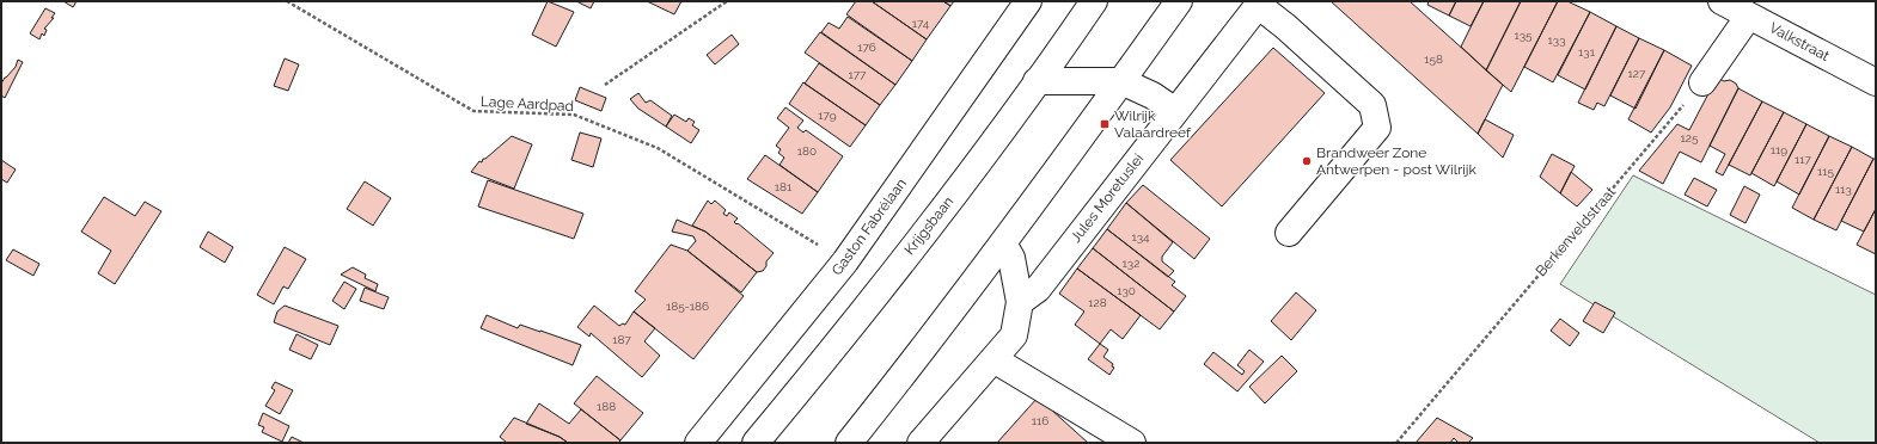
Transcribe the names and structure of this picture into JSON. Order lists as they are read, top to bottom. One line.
{"streets":{"street":["Valkstraat","Jules Moretuslei","Krijgsbaan","Gaston Fabrélaan"],"path":["Lage Aardpad","Berkenveldstraat"]},"crossings":[["Lage Aardpad","Gaston Fabrélaan"]],"places":{"transit":["Wilrijk Valaardreef"],"other":["Brandweer Zone Antwerpen - post Wilrijk"]},"house_numbers":["174","135","133","176","131","158","127","177","179","125","119","180","117","115","181","113","134","132","130","128","185-186","187","188","116"]}
